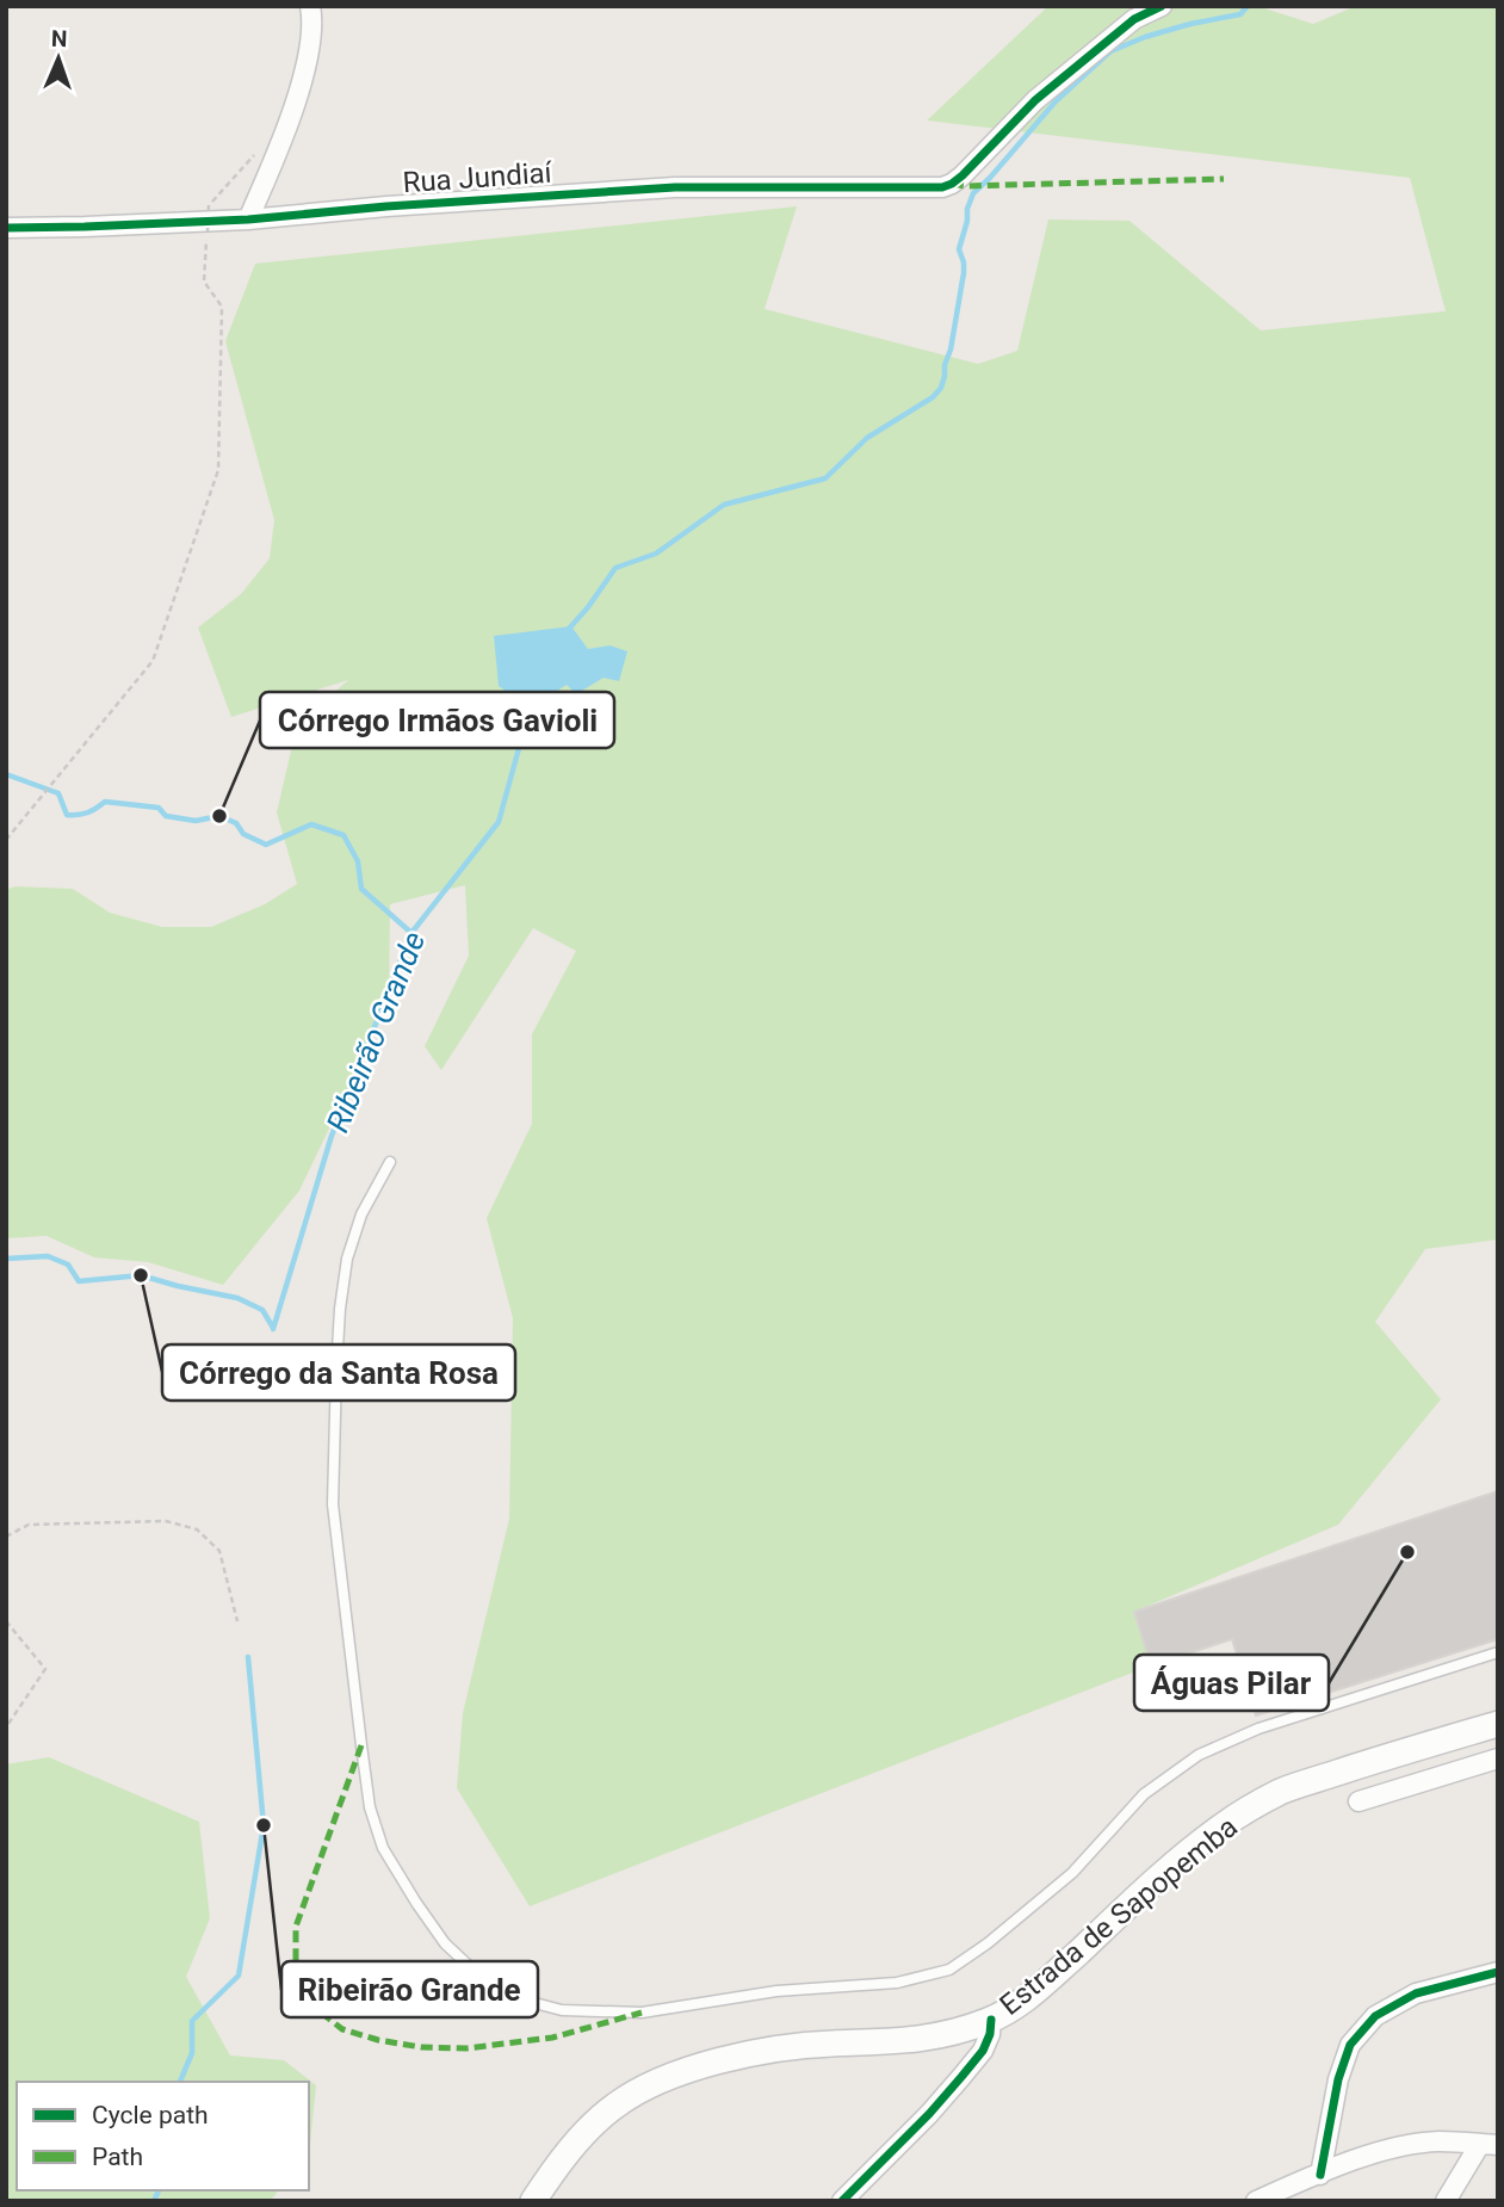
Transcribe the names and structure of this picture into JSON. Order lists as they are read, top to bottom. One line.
{"streets":{"main road":["Estrada de Sapopemba"],"street":["Rua Jundiaí"]},"water":["Ribeirão Grande"],"places":["Córrego Irmãos Gavioli","Córrego da Santa Rosa","Águas Pilar","Ribeirão Grande"],"legend":["Cycle path","Path"],"north":"top"}
